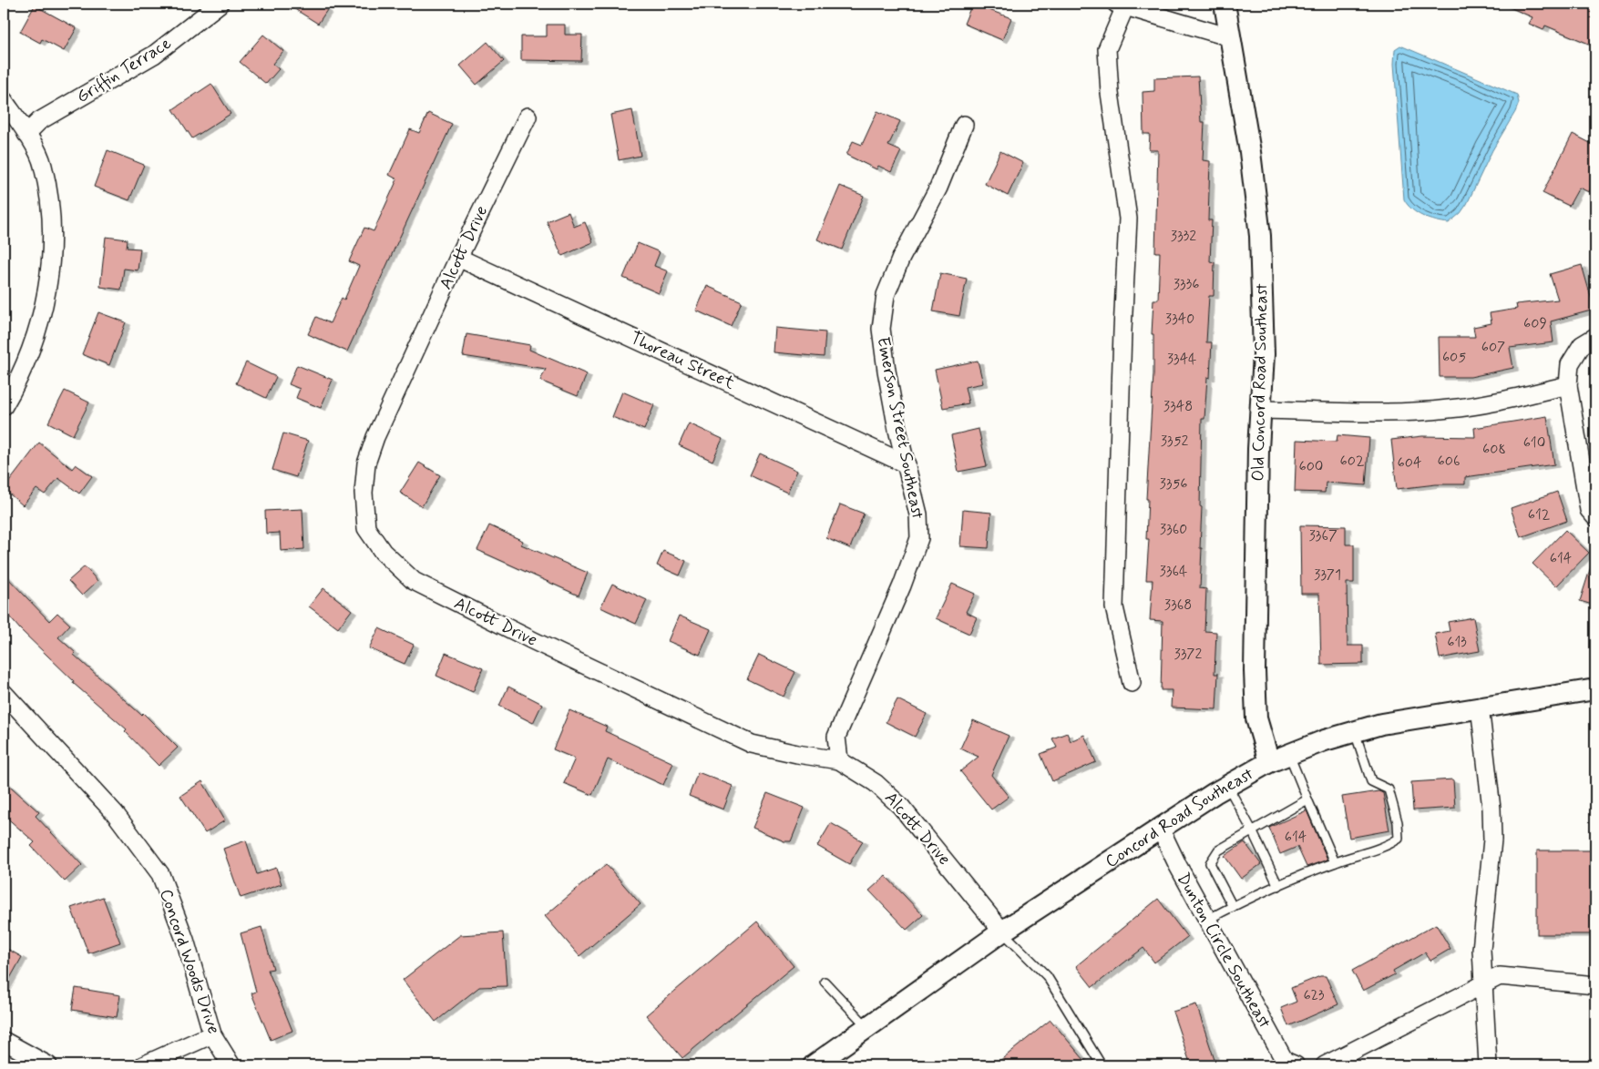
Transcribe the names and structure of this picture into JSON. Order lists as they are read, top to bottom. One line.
{"streets":{"street":["Griffin Terrace","Alcott Drive","Thoreau Street","Old Concord Road Southeast","Emerson Street Southeast","Concord Road Southeast","Dunton Circle Southeast","Concord Woods Drive"]},"crossings":[["Alcott Drive","Thoreau Street"],["Alcott Drive","Emerson Street Southeast"],["Alcott Drive","Concord Road Southeast"],["Thoreau Street","Emerson Street Southeast"],["Old Concord Road Southeast","Concord Road Southeast"],["Concord Road Southeast","Dunton Circle Southeast"]],"house_numbers":["3332","3336","3340","609","607","605","3344","3348","3352","610","608","602","606","604","600","3356","612","3360","3367","614","3364","3371","3368","613","3372","614","623"]}
